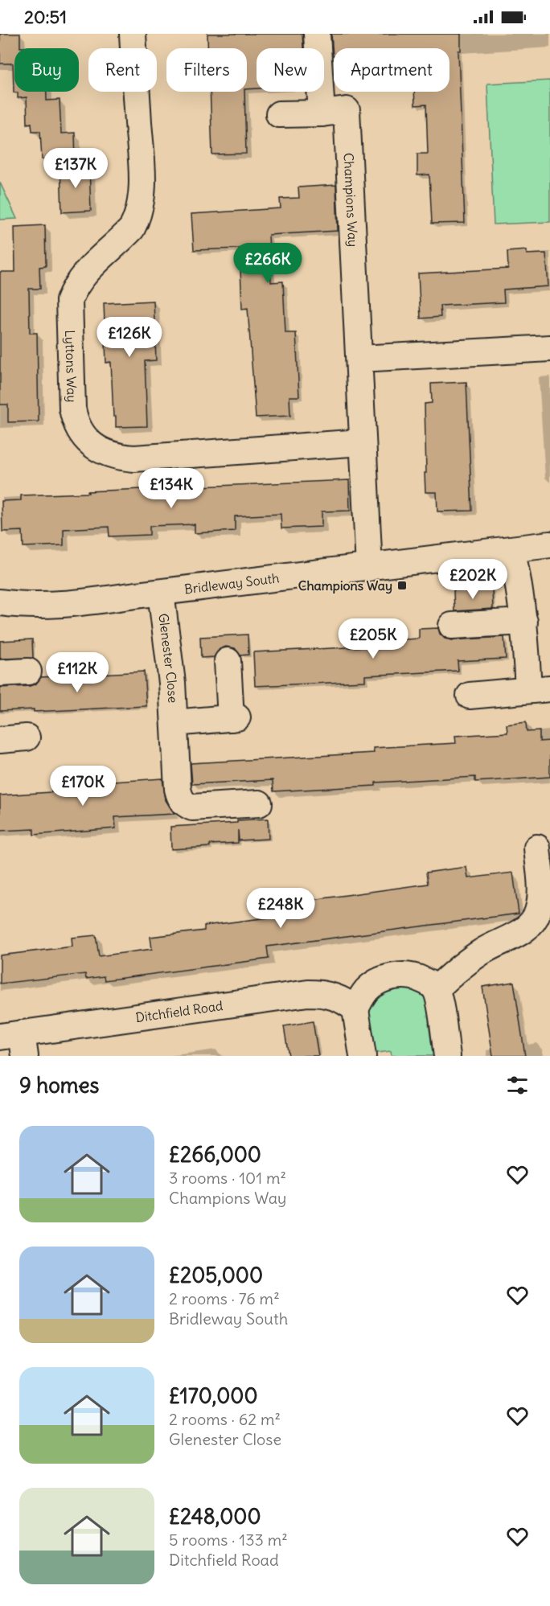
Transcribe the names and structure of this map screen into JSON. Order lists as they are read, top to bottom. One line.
{"streets":{"street":["Champions Way","Lyttons Way","Bridleway South","Glenester Close","Ditchfield Road"]},"crossings":[["Champions Way","Lyttons Way"],["Champions Way","Bridleway South"],["Bridleway South","Glenester Close"]],"places":{"transit":["Champions Way"]},"page":{"status":"20:51","chip":["Buy","Rent","Filters","New","Apartment"],"price":["£137K","£266K","£126K","£134K","£202K","£205K","£112K","£170K","£248K"],"heading":"9 homes","list":[{"name":"£266,000","note":"3 rooms · 101 m² · Champions Way"},{"name":"£205,000","note":"2 rooms · 76 m² · Bridleway South"},{"name":"£170,000","note":"2 rooms · 62 m² · Glenester Close"},{"name":"£248,000","note":"5 rooms · 133 m² · Ditchfield Road"}]}}
